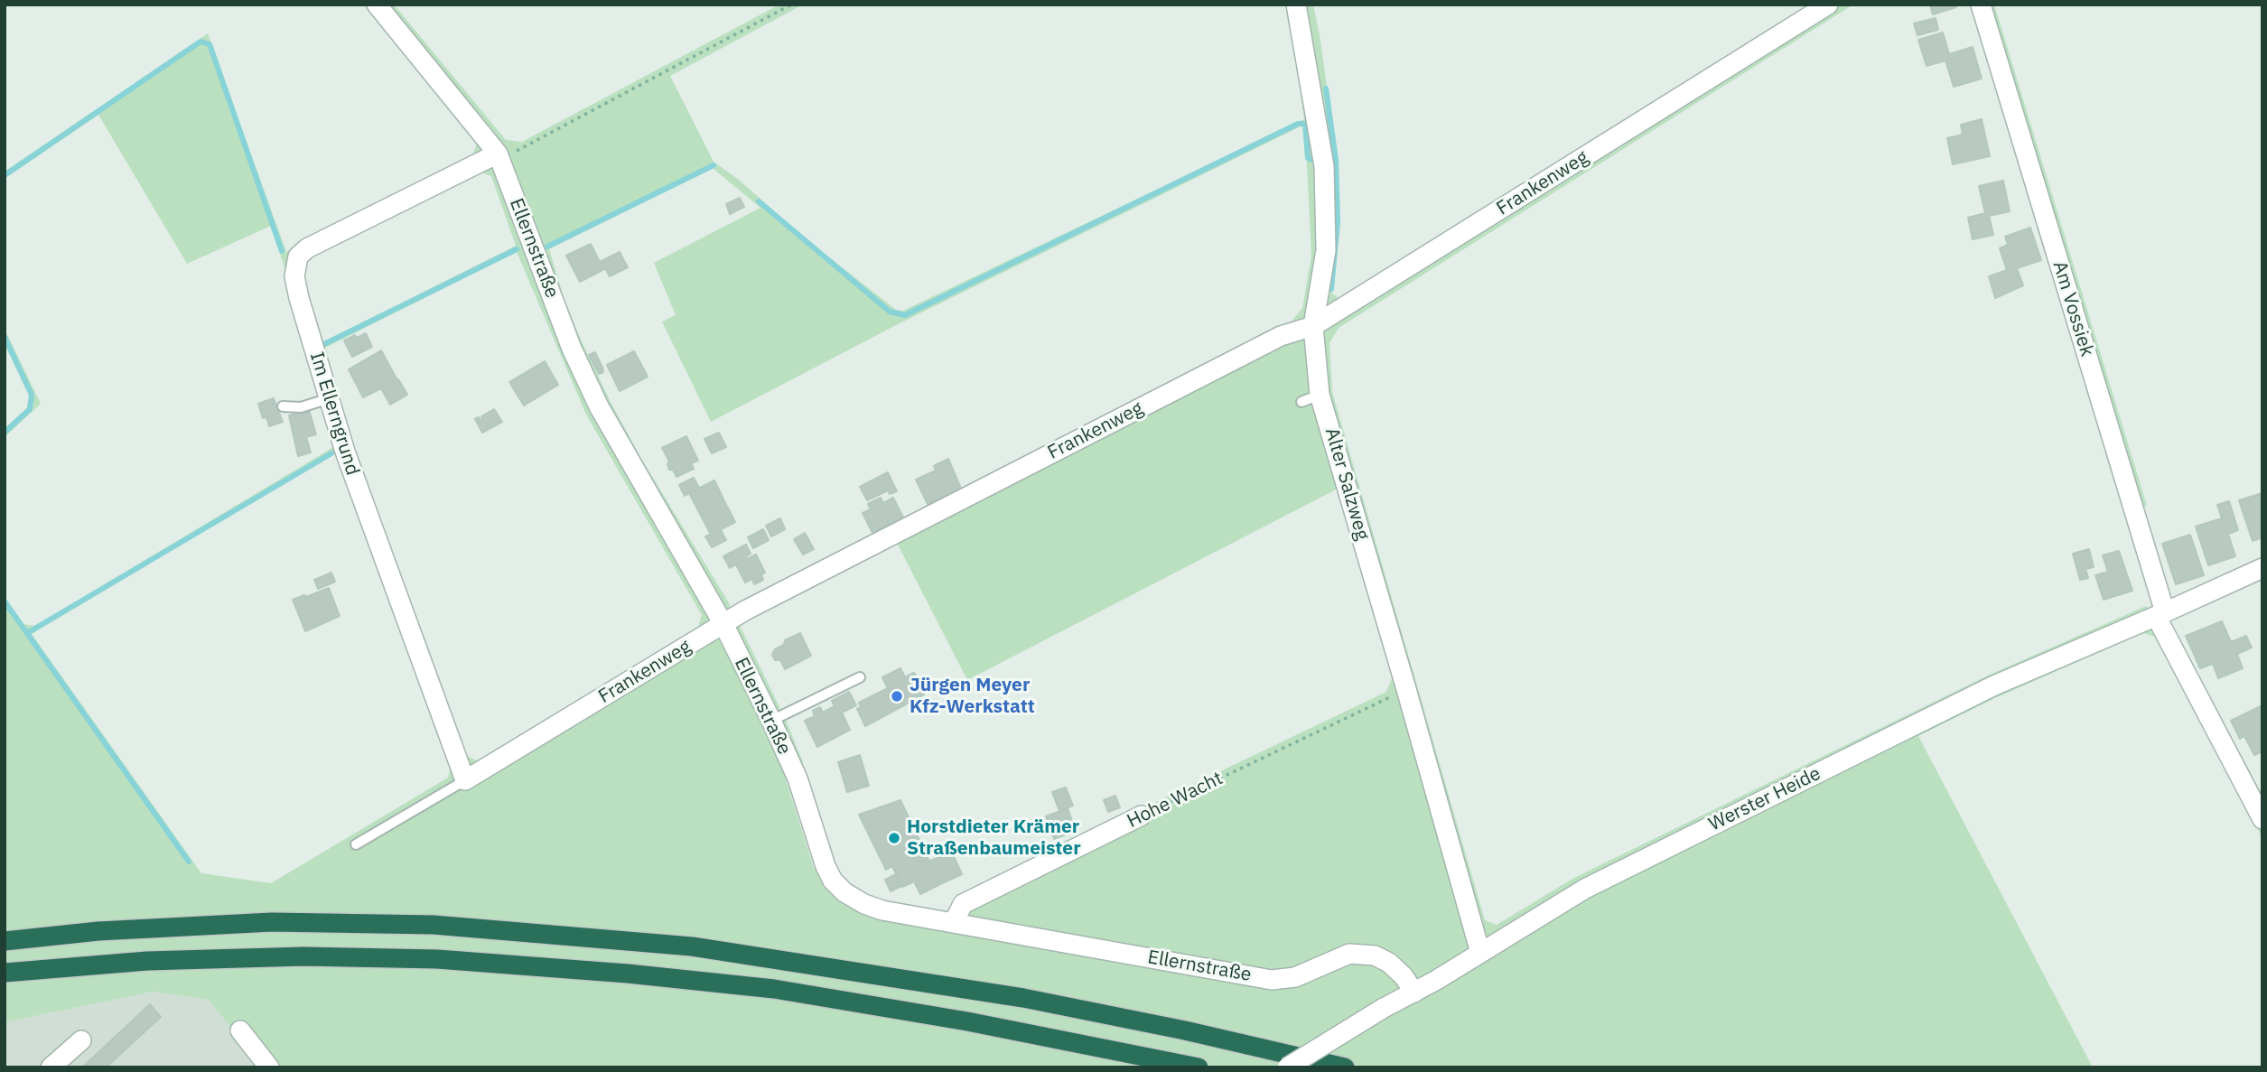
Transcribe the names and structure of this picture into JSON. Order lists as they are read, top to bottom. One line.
{"streets":{"street":["Frankenweg","Ellernstraße","Am Vossiek","Im Ellerngrund","Alter Salzweg","Werster Heide","Hohe Wacht"]},"crossings":[["Frankenweg","Ellernstraße"],["Frankenweg","Im Ellerngrund"],["Frankenweg","Alter Salzweg"],["Ellernstraße","Im Ellerngrund"],["Ellernstraße","Werster Heide"],["Ellernstraße","Hohe Wacht"],["Am Vossiek","Werster Heide"],["Alter Salzweg","Werster Heide"],["Alter Salzweg","Hohe Wacht"]],"places":["Jürgen Meyer Kfz-Werkstatt","Horstdieter Krämer Straßenbaumeister"]}
